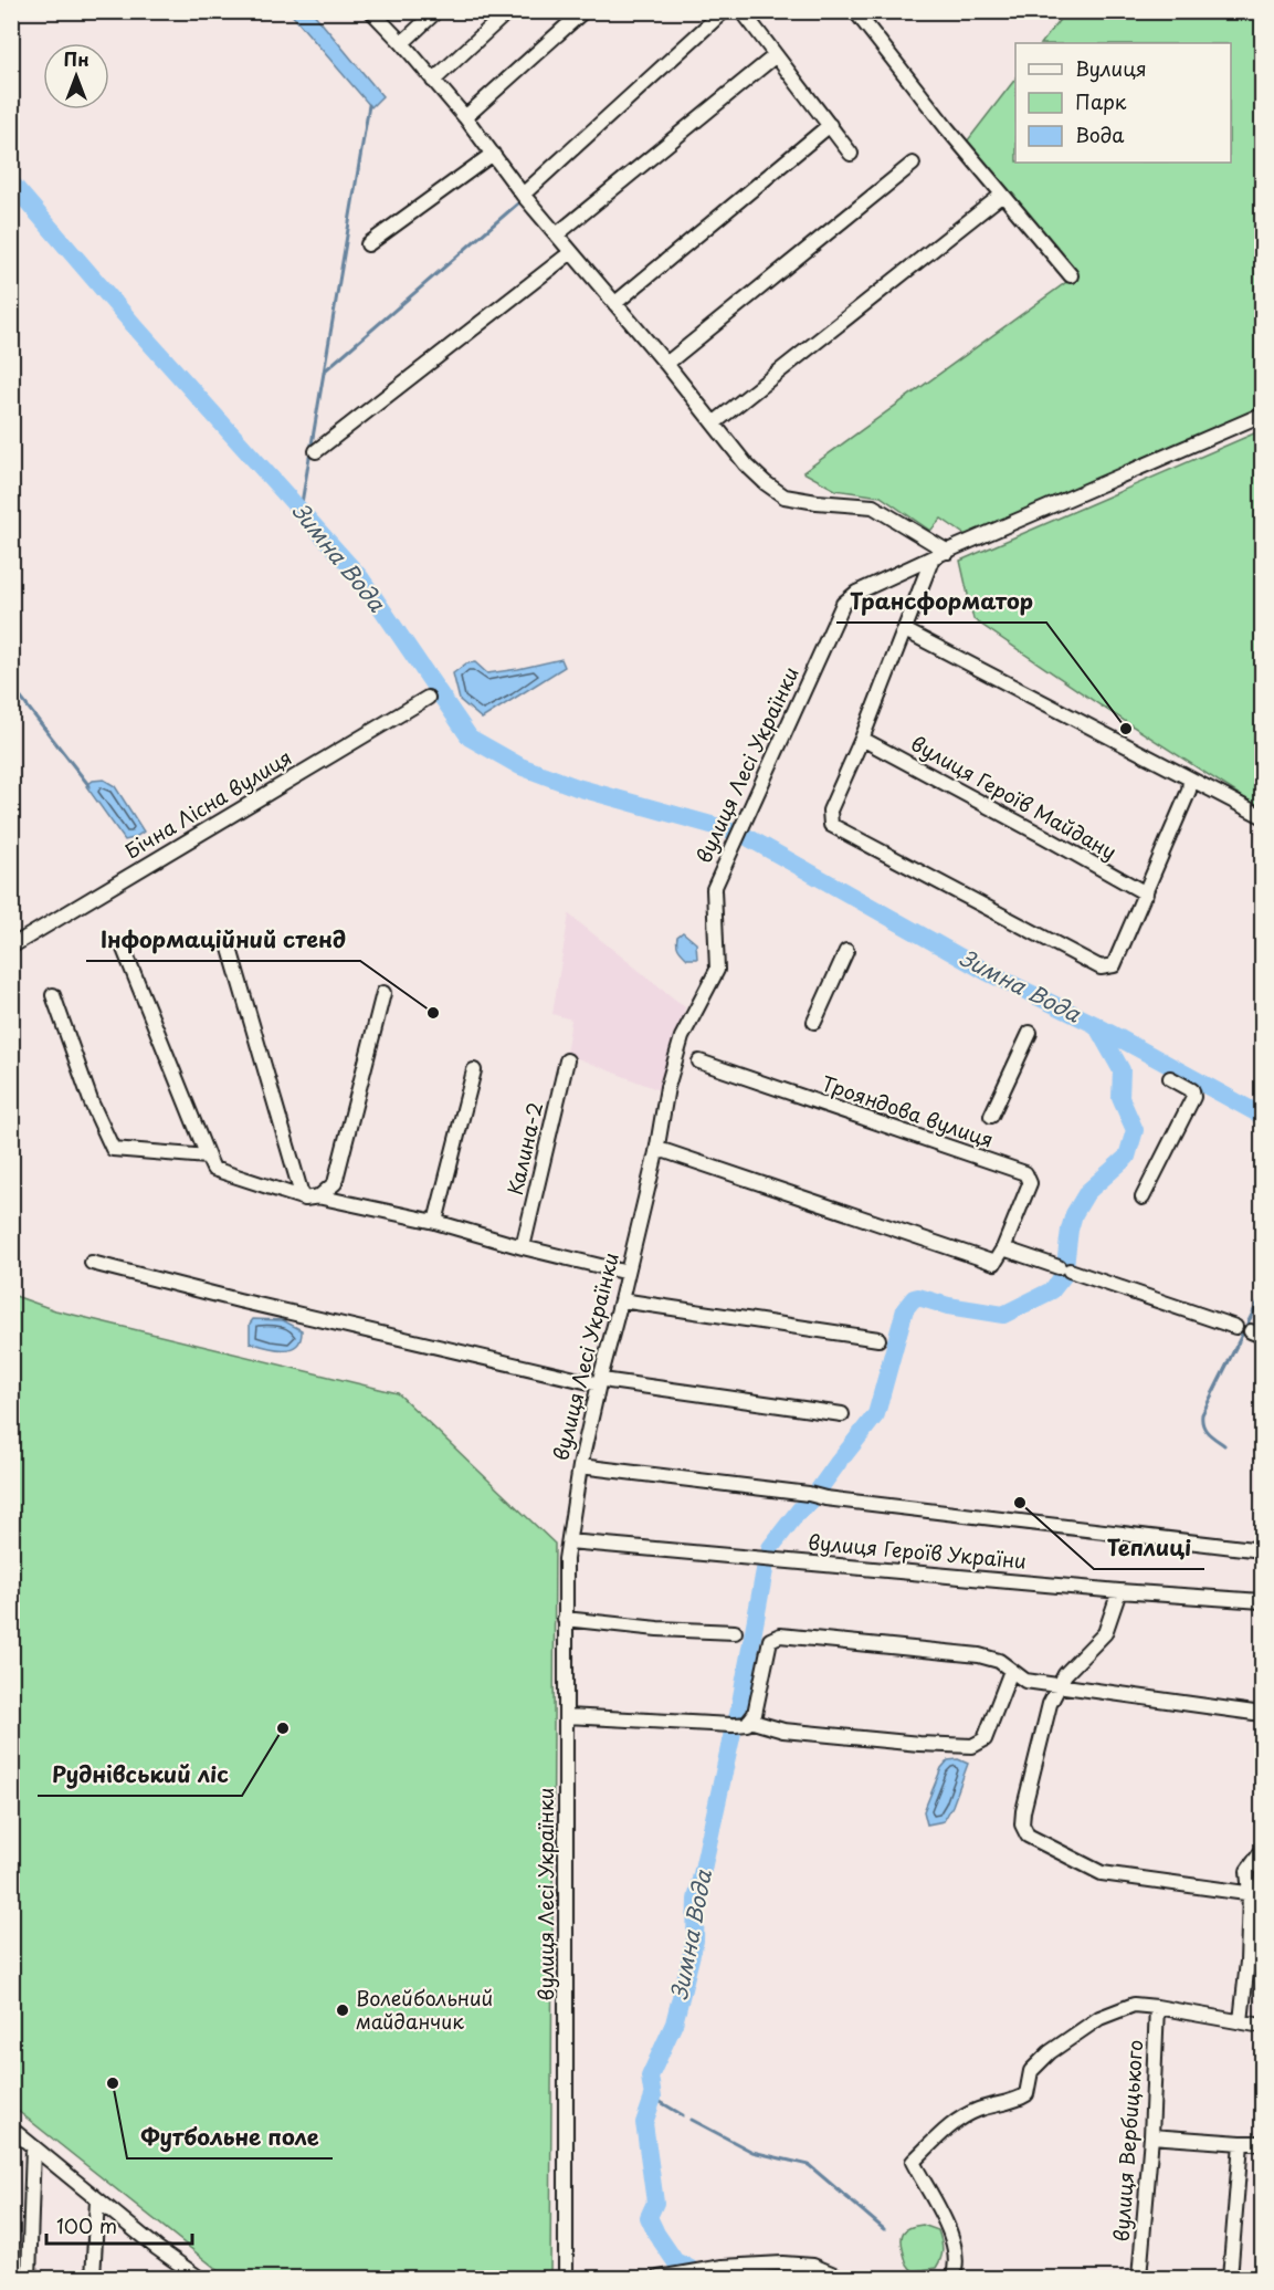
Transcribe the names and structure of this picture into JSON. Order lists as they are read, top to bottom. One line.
{"streets":{"street":["вулиця Лесі Українки","вулиця Героїв Майдану","Бічна Лісна вулиця","Трояндова вулиця","Калина-2","вулиця Героїв України","вулиця Вербицького"]},"crossings":[["вулиця Лесі Українки","вулиця Героїв України"]],"water":["Зимна Вода"],"places":["Трансформатор","Інформаційний стенд","Теплиці","Руднівський ліс","Волейбольний майданчик","Футбольне поле"],"legend":["Вулиця","Парк","Вода"],"scale_bar":"100 m","north":"top"}
